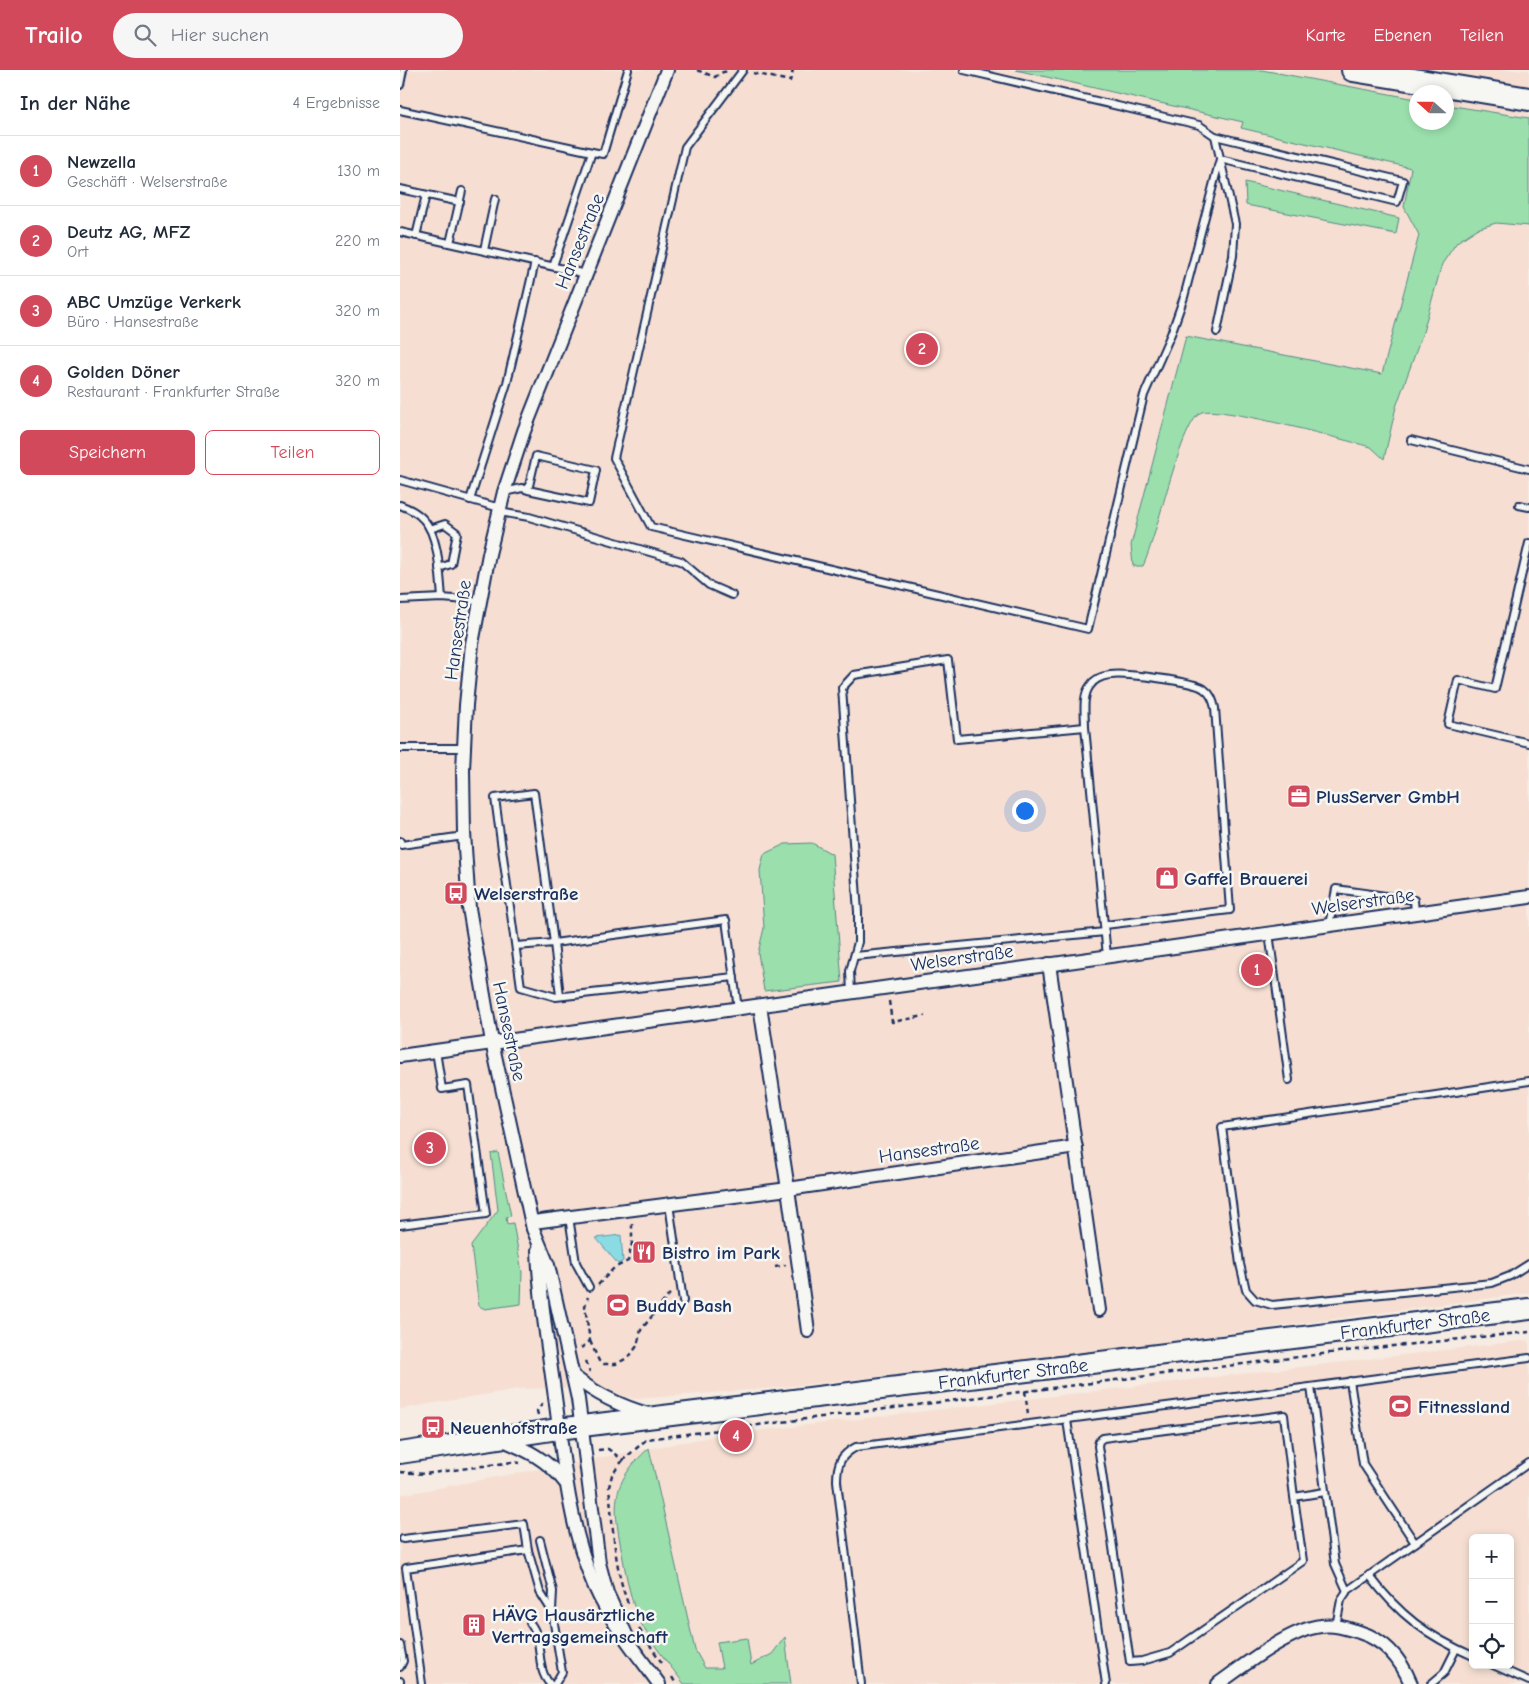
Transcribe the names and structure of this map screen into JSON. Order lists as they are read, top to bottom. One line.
{"streets":{"main road":["Frankfurter Straße"],"street":["Hansestraße","Welserstraße"]},"crossings":[["Hansestraße","Welserstraße"],["Hansestraße","Frankfurter Straße"]],"places":{"office":["PlusServer GmbH"],"shop":["Gaffel Brauerei"],"bus stop":["Welserstraße","Neuenhofstraße"],"restaurant":["Bistro im Park"],"sports":["Buddy Bash","Fitnessland"],"building":["HÄVG Hausärztliche Vertragsgemeinschaft"]},"north":"left","page":{"header":"Trailo","search":"Hier suchen","nav":["Karte","Ebenen","Teilen"],"heading":["In der Nähe","4 Ergebnisse"],"list":[{"mark":"1","name":"Newzella","note":"Geschäft · Welserstraße","value":"130 m"},{"mark":"2","name":"Deutz AG, MFZ","note":"Ort","value":"220 m"},{"mark":"3","name":"ABC Umzüge Verkerk","note":"Büro · Hansestraße","value":"320 m"},{"mark":"4","name":"Golden Döner","note":"Restaurant · Frankfurter Straße","value":"320 m"}],"pins":["2","1","3","4"],"buttons":["Speichern","Teilen"],"map_buttons":["+","−"]}}
